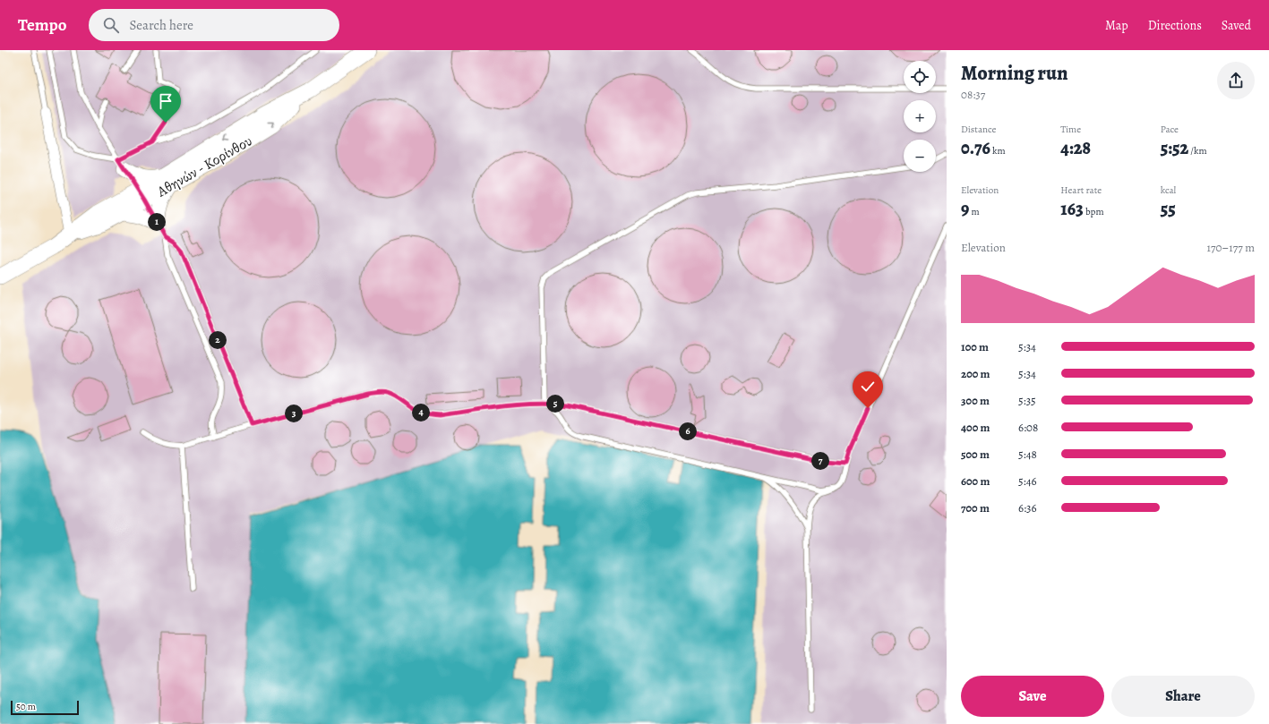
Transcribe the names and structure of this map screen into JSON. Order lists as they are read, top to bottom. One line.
{"streets":{"main road":["Αθηνών - Κορίνθου"]},"scale_bar":"50 m","page":{"header":"Tempo","search":"Search here","nav":["Map","Directions","Saved"],"heading":["Morning run","08:37"],"map_buttons":["+","−"],"stats":[["Distance","0.76 km"],["Time","4:28"],["Pace","5:52 /km"],["Elevation","9 m"],["Heart rate","163 bpm"],["kcal","55"]],"pins":["1","2","5","4","3","6","7"],"chart":["Elevation","170–177 m"],"list":[{"name":"100 m","note":"5:34"},{"name":"200 m","note":"5:34"},{"name":"300 m","note":"5:35"},{"name":"400 m","note":"6:08"},{"name":"500 m","note":"5:48"},{"name":"600 m","note":"5:46"},{"name":"700 m","note":"6:36"}],"buttons":["Save","Share"],"scale":"50 m"}}
